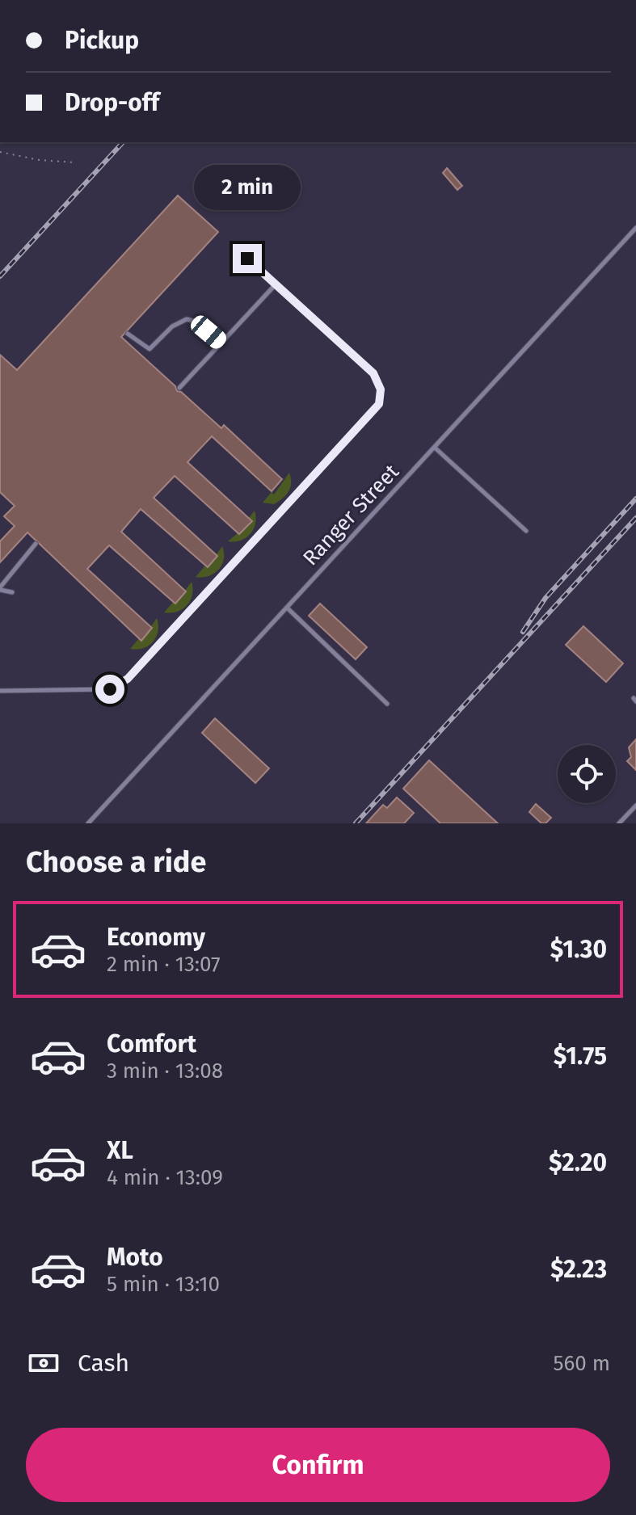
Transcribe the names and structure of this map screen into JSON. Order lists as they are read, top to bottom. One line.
{"streets":{"lane":["Ranger Street"]},"page":{"banner":["Pickup","Drop-off"],"bubble":"2 min","heading":"Choose a ride","list":[{"name":"Economy","note":"2 min · 13:07","value":"$1.30"},{"name":"Comfort","note":"3 min · 13:08","value":"$1.75"},{"name":"XL","note":"4 min · 13:09","value":"$2.20"},{"name":"Moto","note":"5 min · 13:10","value":"$2.23"}],"pay":["Cash","560 m"],"buttons":"Confirm"}}
